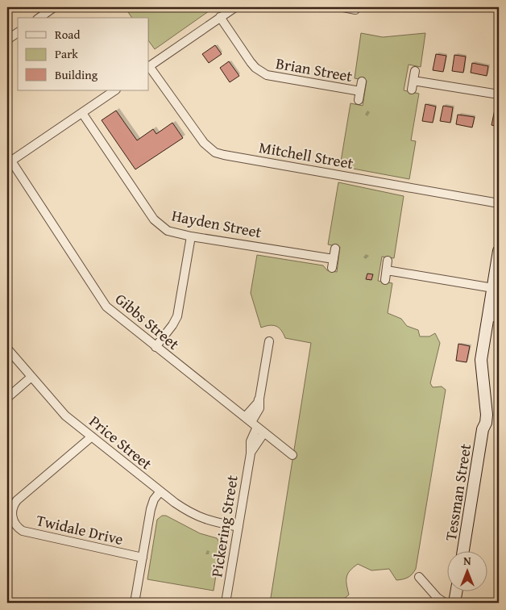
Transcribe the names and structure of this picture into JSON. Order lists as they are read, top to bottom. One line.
{"streets":{"street":["Brian Street","Mitchell Street","Hayden Street","Gibbs Street","Price Street","Tessman Street","Pickering Street","Twidale Drive"]},"crossings":[["Gibbs Street","Pickering Street"],["Price Street","Pickering Street"],["Price Street","Twidale Drive"]],"legend":["Road","Park","Building"],"north":"top"}
